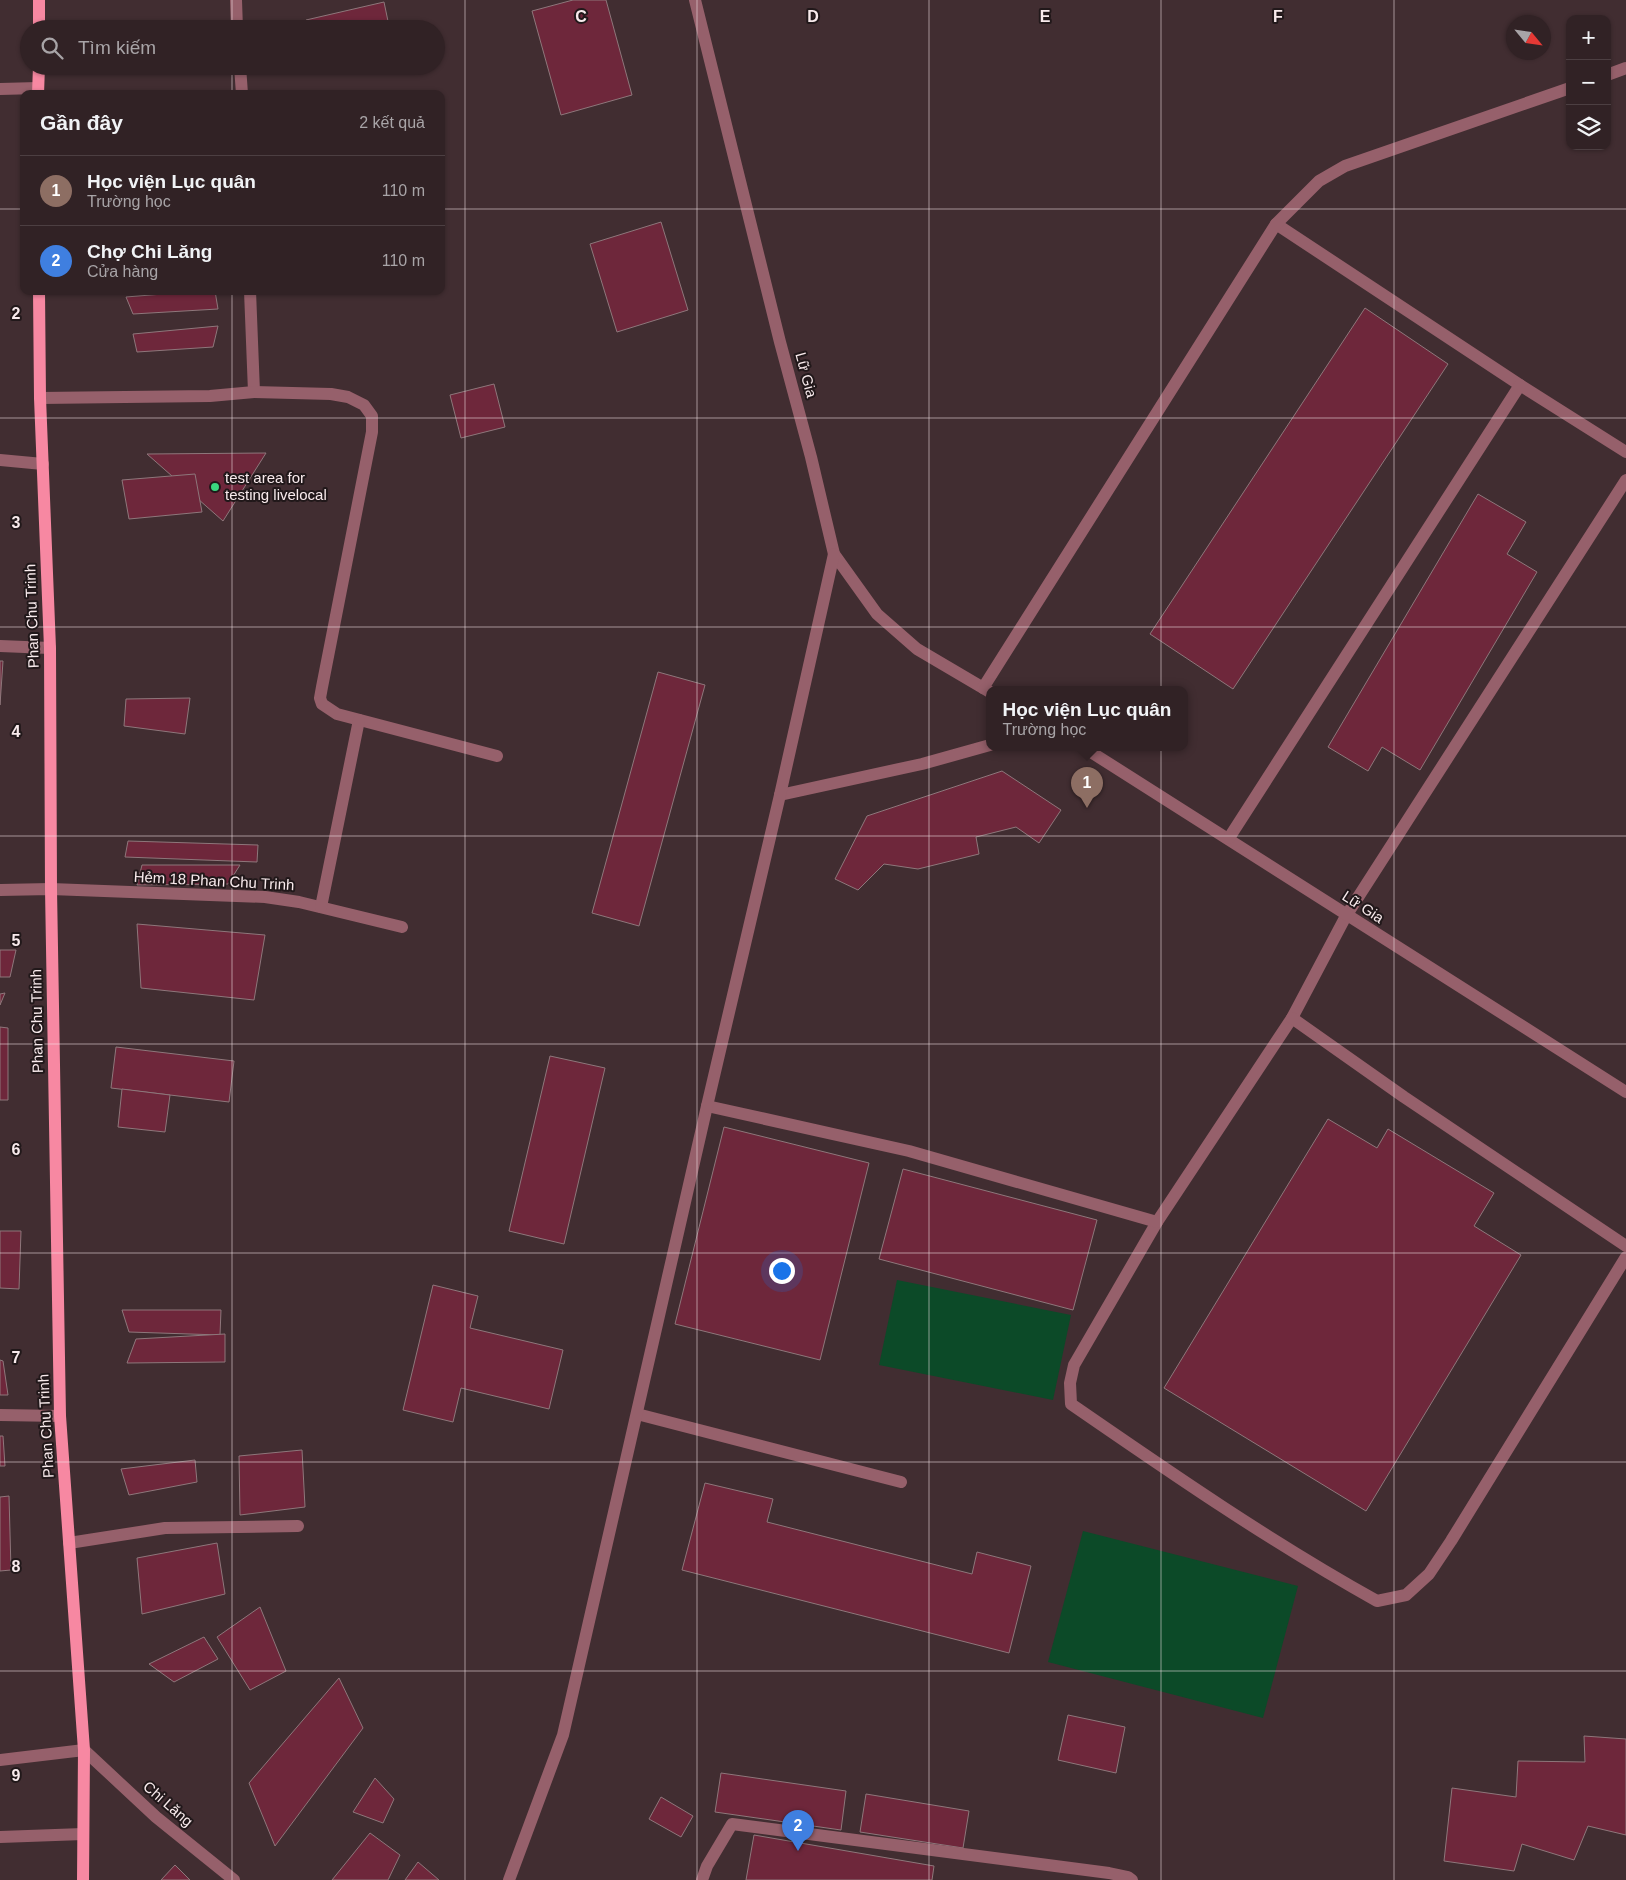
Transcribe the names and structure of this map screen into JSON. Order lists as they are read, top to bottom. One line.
{"streets":{"main road":["Phan Chu Trinh"],"street":["Lữ Gia","Hẻm 18 Phan Chu Trinh","Chi Lăng"]},"crossings":[["Phan Chu Trinh","Hẻm 18 Phan Chu Trinh"],["Phan Chu Trinh","Chi Lăng"]],"places":["test area for testing livelocal"],"north":"bottom right","page":{"map_buttons":["+","−"],"search":"Tìm kiếm","heading":["Gần đây","2 kết quả"],"list":[{"mark":"1","name":"Học viện Lục quân","note":"Trường học","value":"110 m"},{"mark":"2","name":"Chợ Chi Lăng","note":"Cửa hàng","value":"110 m"}],"popup":["Học viện Lục quân","Trường học"],"pins":["1","2"]},"grid":{"columns":["C","D","E","F"],"rows":["2","3","4","5","6","7","8","9"]}}
